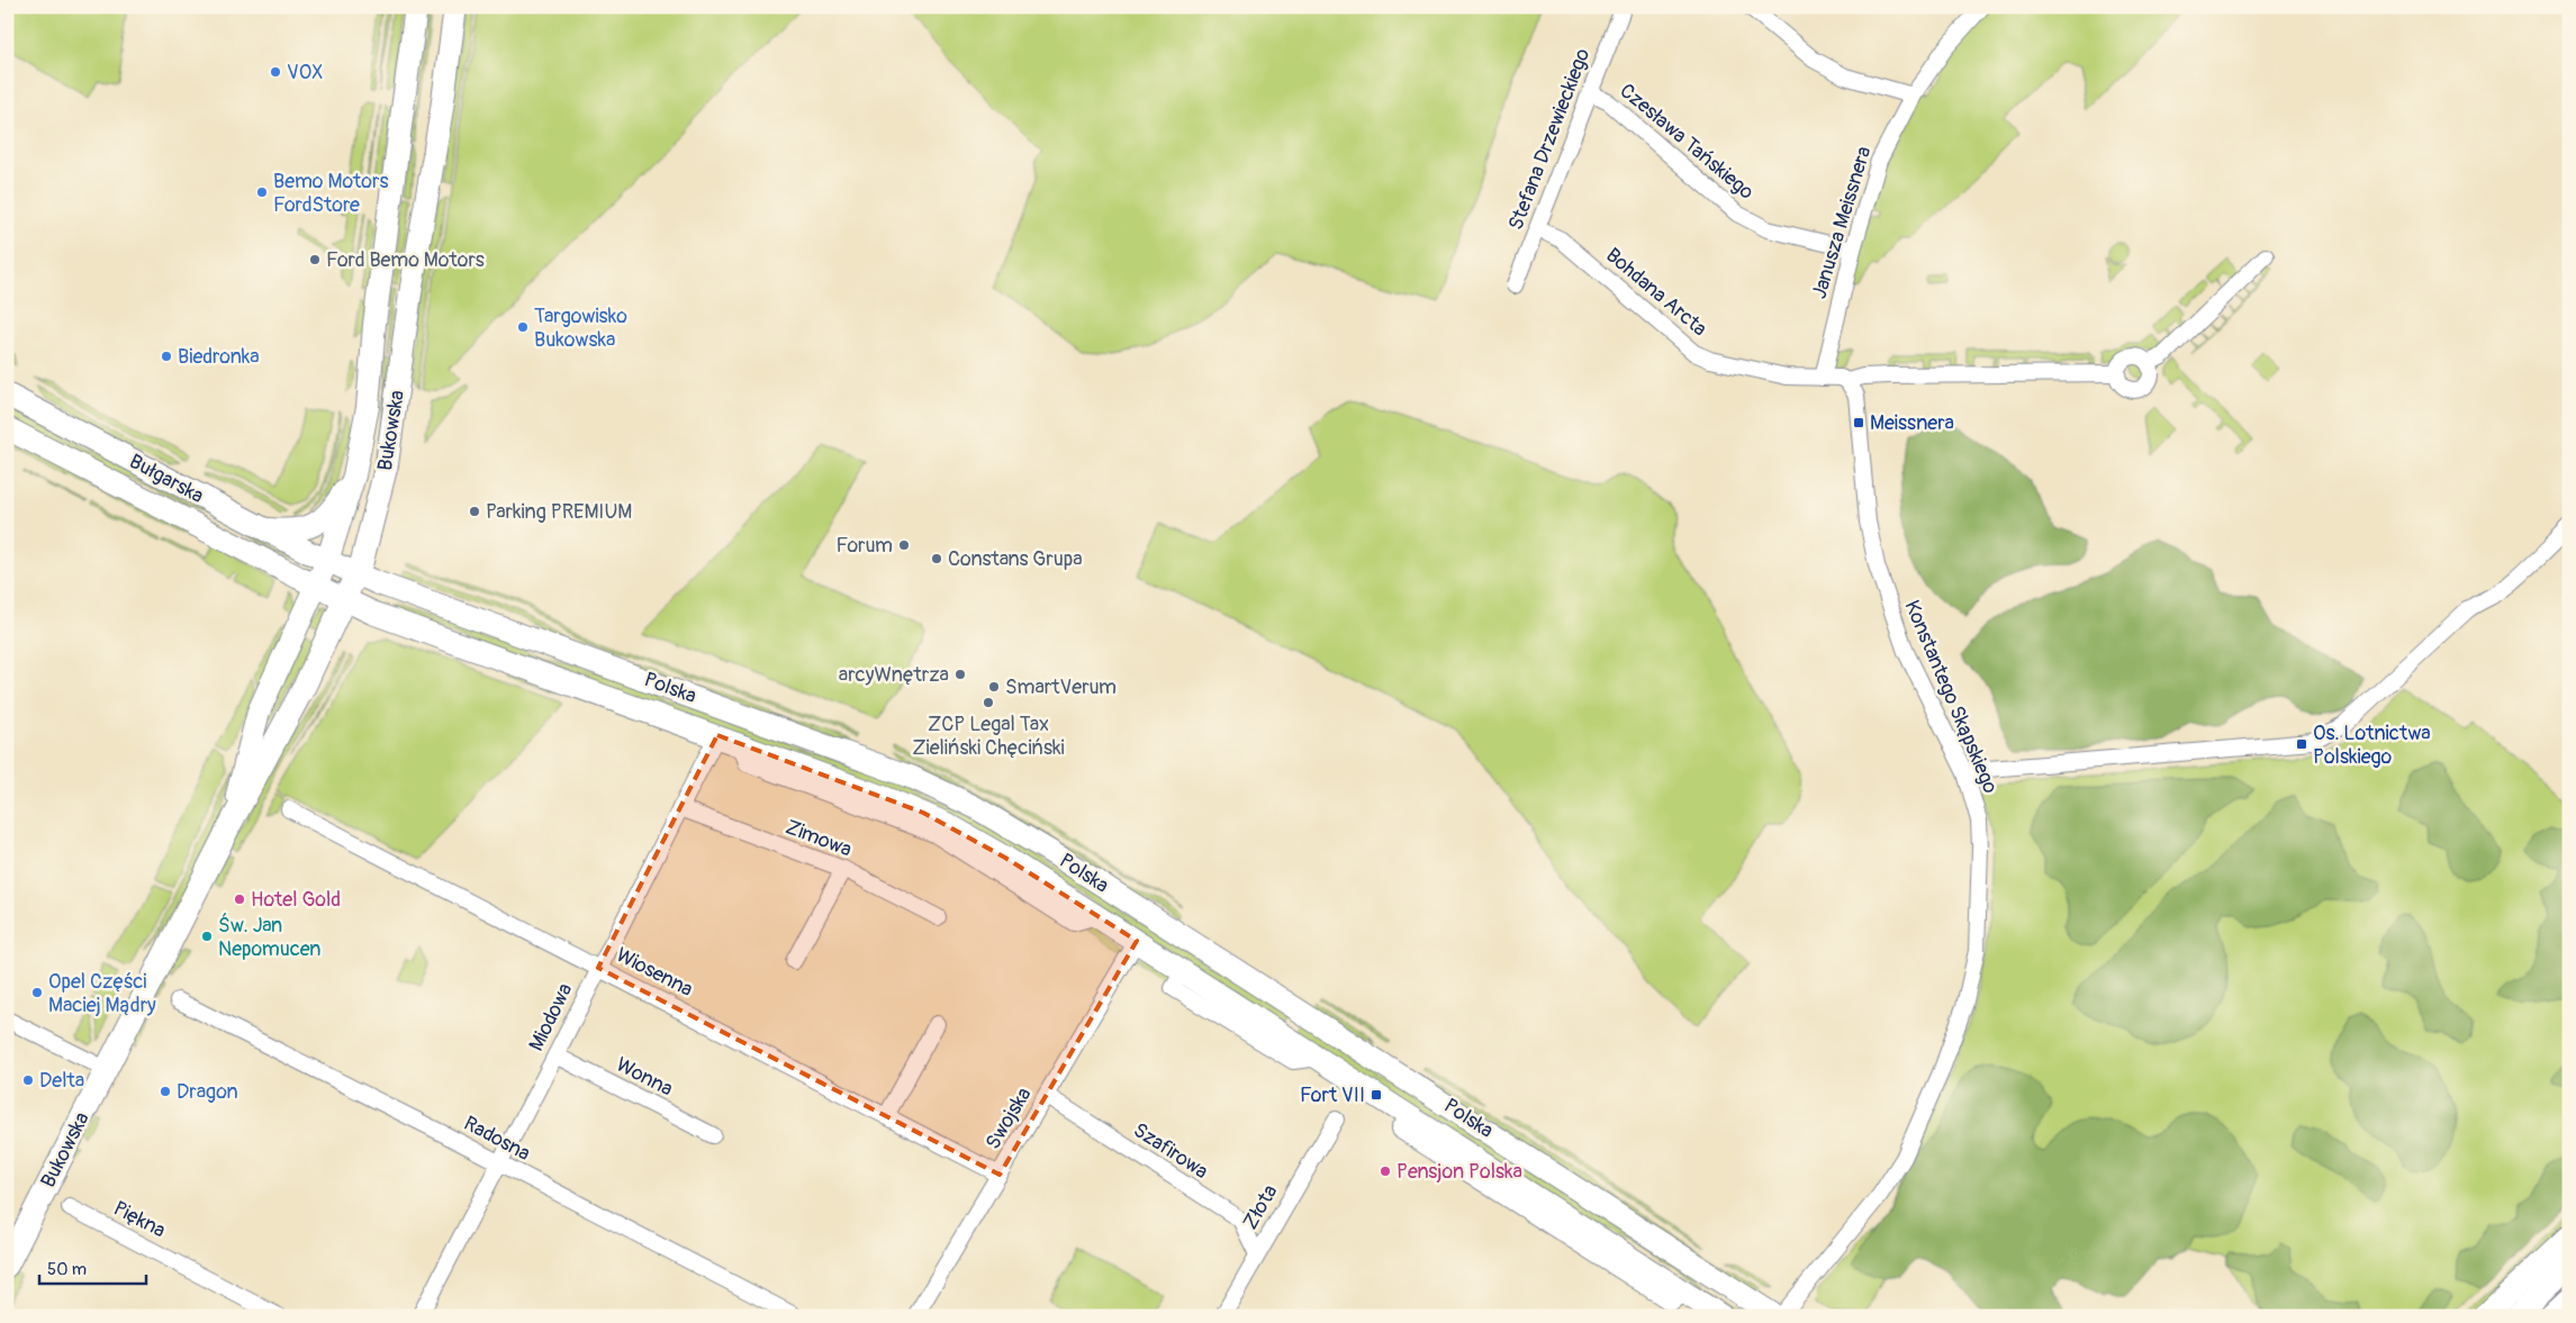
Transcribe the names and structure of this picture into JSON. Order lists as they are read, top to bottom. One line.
{"streets":{"street":["Stefana Drzewieckiego","Czesława Tańskiego","Janusza Meissnera","Bohdana Arcta","Bukowska","Bułgarska","Polska","Konstantego Skąpskiego","Zimowa","Wiosenna","Miodowa","Wonna","Swojska","Radosna","Szafirowa","Złota","Piękna"]},"crossings":[["Stefana Drzewieckiego","Czesława Tańskiego"],["Stefana Drzewieckiego","Bohdana Arcta"],["Czesława Tańskiego","Janusza Meissnera"],["Janusza Meissnera","Bohdana Arcta"],["Bohdana Arcta","Konstantego Skąpskiego"],["Bukowska","Bułgarska"],["Bukowska","Polska"],["Bułgarska","Polska"],["Polska","Miodowa"],["Polska","Swojska"],["Zimowa","Miodowa"],["Wiosenna","Miodowa"],["Wiosenna","Swojska"],["Miodowa","Wonna"],["Miodowa","Radosna"],["Swojska","Szafirowa"],["Szafirowa","Złota"]],"places":{"other":["VOX","Bemo Motors FordStore","Ford Bemo Motors","Targowisko Bukowska","Biedronka","Parking PREMIUM","Forum","Constans Grupa","arcyWnętrza","SmartVerum","ZCP Legal Tax Zieliński Chęciński","Hotel Gold","Św. Jan Nepomucen","Opel Części Maciej Mądry","Delta","Dragon","Pensjon Polska"],"transit":["Meissnera","Os. Lotnictwa Polskiego","Fort VII"]},"scale_bar":"50 m"}
